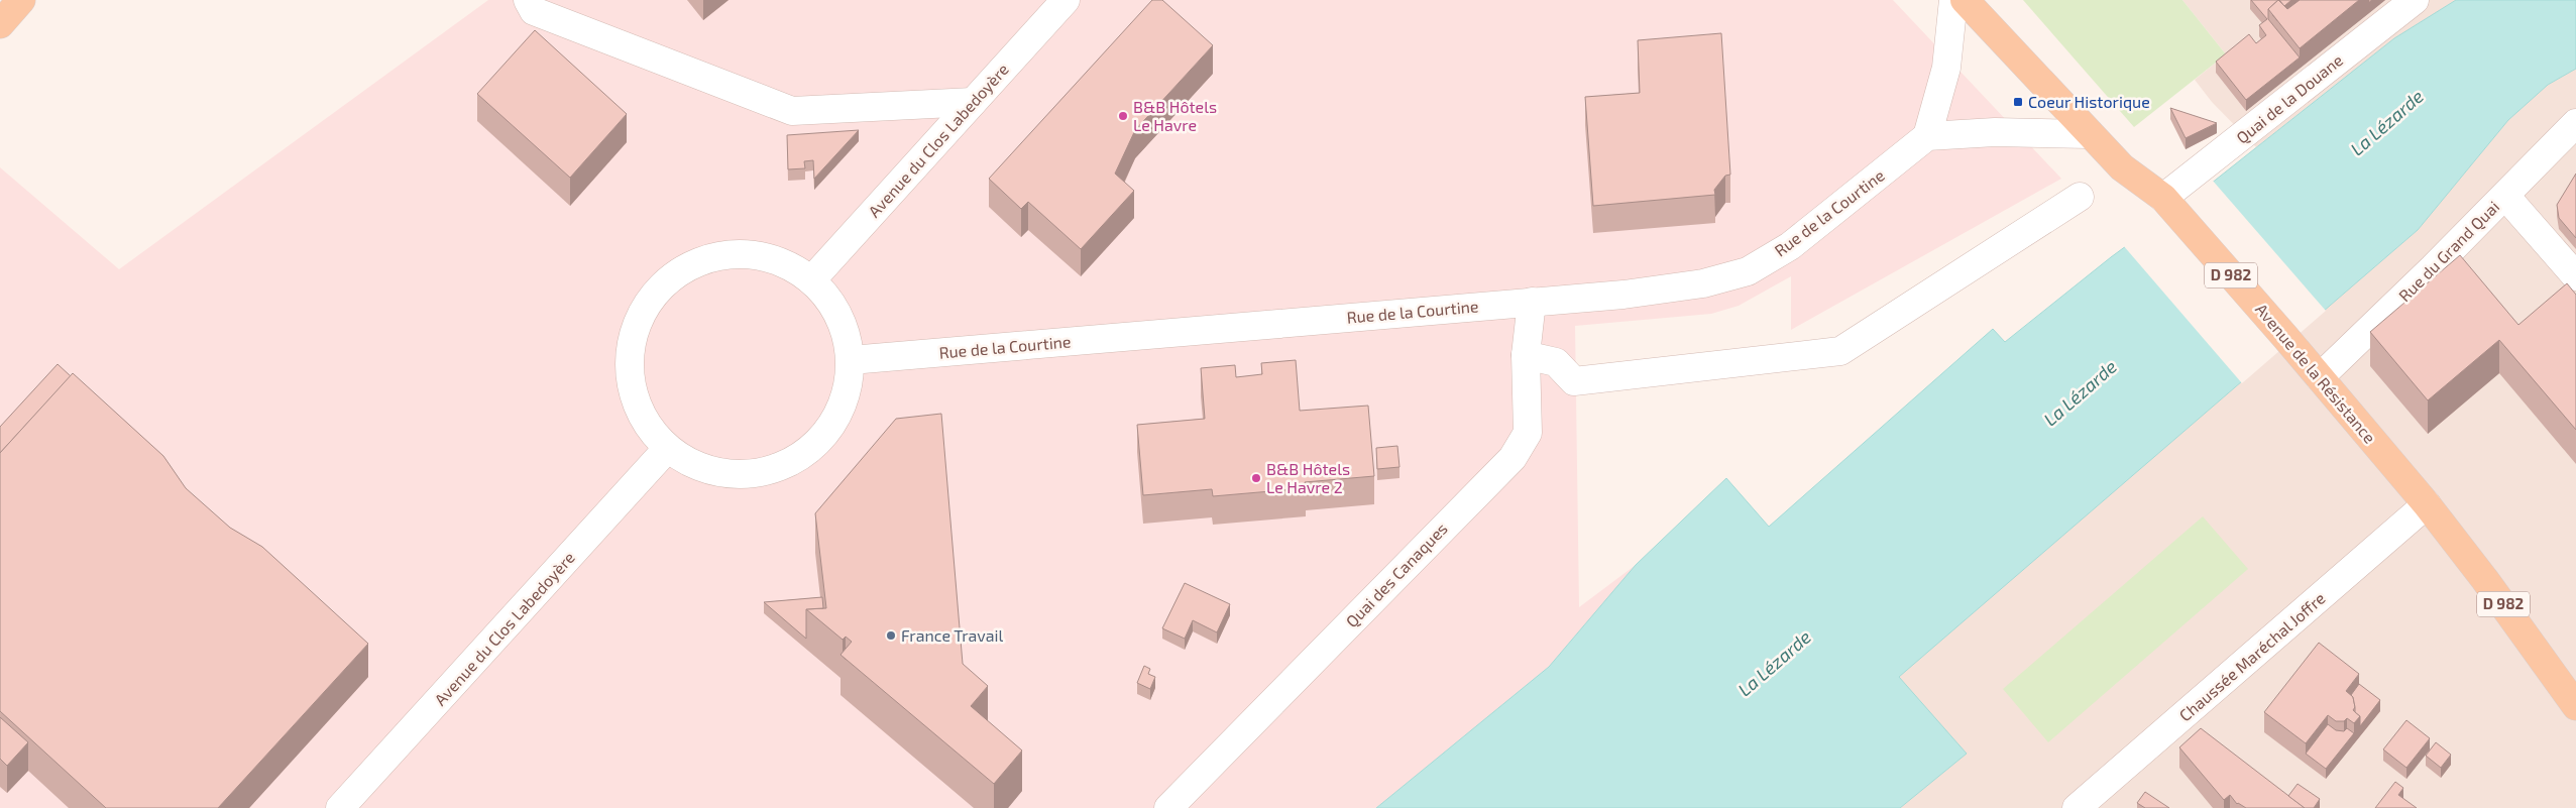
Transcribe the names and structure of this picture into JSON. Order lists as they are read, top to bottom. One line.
{"streets":{"main road":["D 982","Avenue de la Résistance"],"street":["Quai de la Douane","Avenue du Clos Labedoyère","Rue de la Courtine","Rue du Grand Quai","Quai des Canaques","Chaussée Maréchal Joffre"]},"crossings":[["Quai de la Douane","Avenue de la Résistance"],["Rue de la Courtine","Quai des Canaques"],["Rue du Grand Quai","Avenue de la Résistance"],["Avenue de la Résistance","Chaussée Maréchal Joffre"]],"water":["La Lézarde"],"places":{"transit":["Coeur Historique"],"other":["B&B Hôtels Le Havre","B&B Hôtels Le Havre 2","France Travail"]}}
